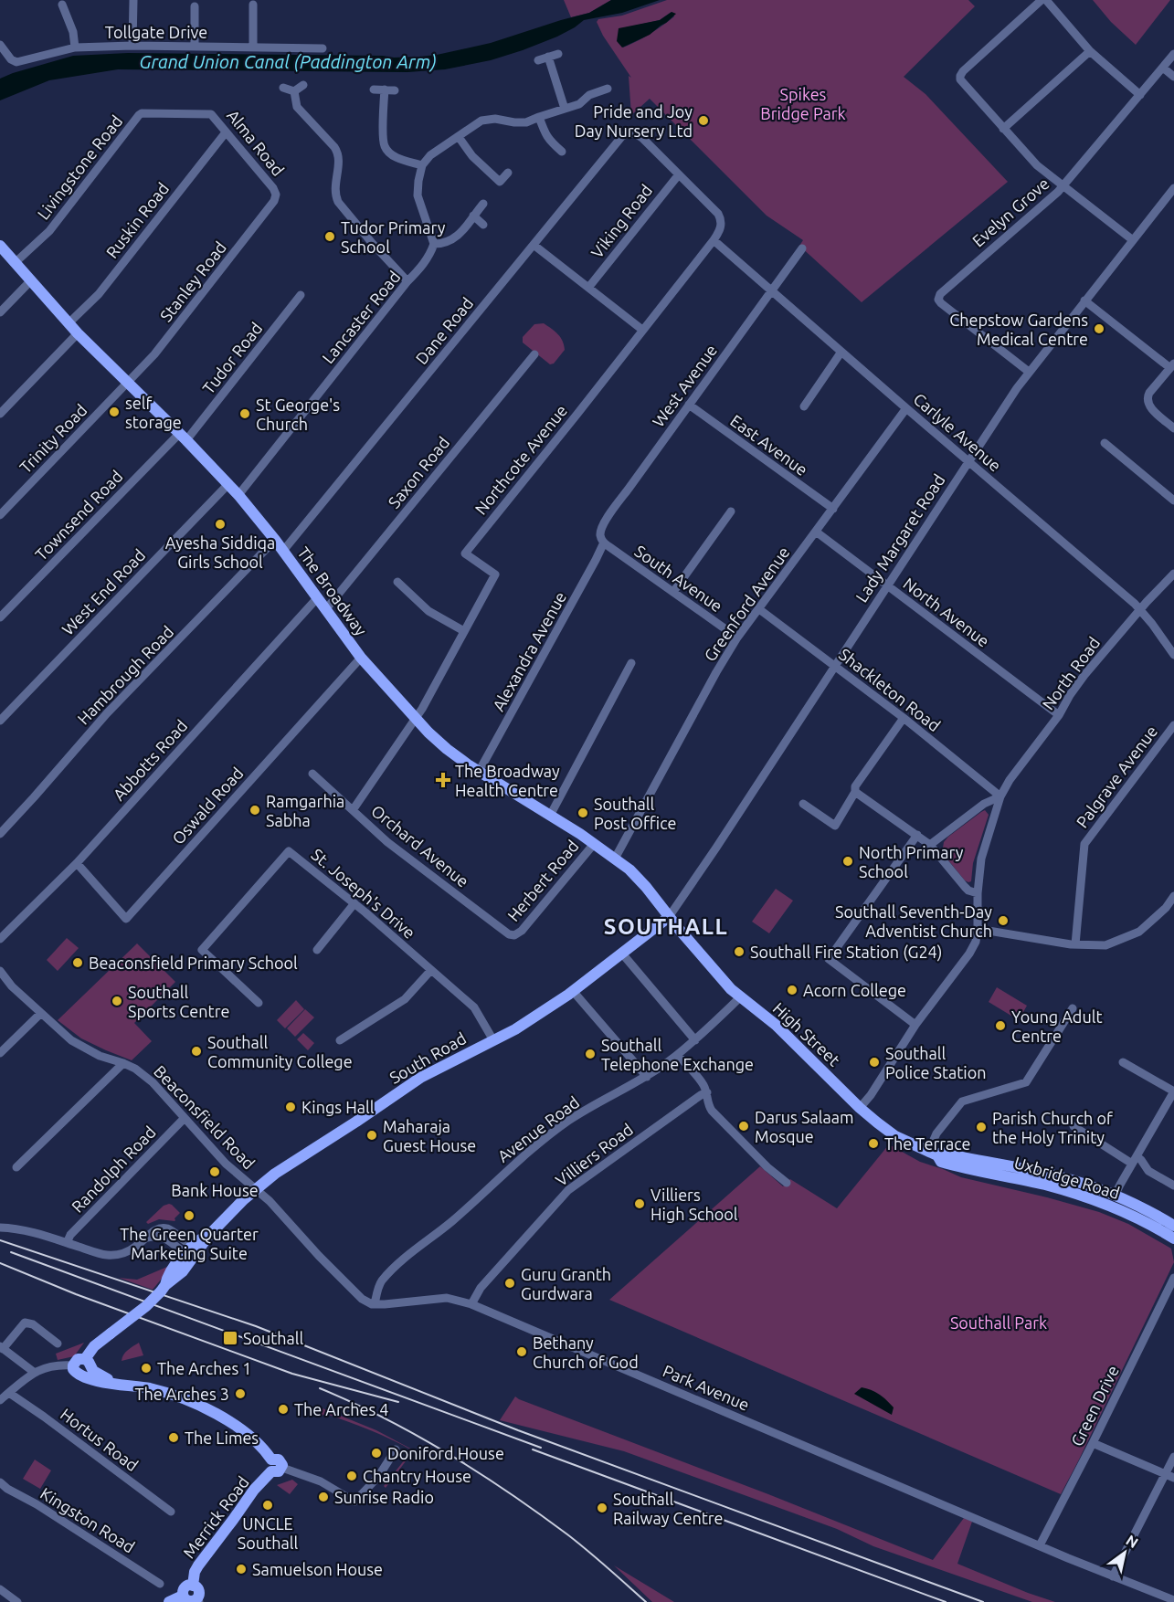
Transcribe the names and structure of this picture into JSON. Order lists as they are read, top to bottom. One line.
{"streets":{"main road":["The Broadway","High Street","South Road","Uxbridge Road","Merrick Road"],"street":["Tollgate Drive","Alma Road","Livingstone Road","Evelyn Grove","Ruskin Road","Viking Road","Stanley Road","Lancaster Road","Dane Road","Tudor Road","West Avenue","Carlyle Avenue","Trinity Road","East Avenue","Northcote Avenue","Saxon Road","Townsend Road","Lady Margaret Road","South Avenue","West End Road","Greenford Avenue","North Avenue","Alexandra Avenue","North Road","Hambrough Road","Shackleton Road","Abbotts Road","Palgrave Avenue","Oswald Road","Orchard Avenue","Herbert Road","St. Joseph's Drive","Beaconsfield Road","Avenue Road","Villiers Road","Randolph Road","Park Avenue","Green Drive","Hortus Road","Kingston Road"]},"crossings":[["Alma Road","Livingstone Road"],["Alma Road","Ruskin Road"],["Alma Road","Stanley Road"],["Livingstone Road","The Broadway"],["Evelyn Grove","Lady Margaret Road"],["Ruskin Road","The Broadway"],["Viking Road","Dane Road"],["Viking Road","Northcote Avenue"],["Stanley Road","Trinity Road"],["Stanley Road","The Broadway"],["Lancaster Road","The Broadway"],["Dane Road","Northcote Avenue"],["Dane Road","The Broadway"],["Tudor Road","Townsend Road"],["Tudor Road","The Broadway"],["West Avenue","Carlyle Avenue"],["West Avenue","East Avenue"],["West Avenue","South Avenue"],["West Avenue","Alexandra Avenue"],["Carlyle Avenue","Northcote Avenue"],["Carlyle Avenue","Lady Margaret Road"],["Carlyle Avenue","Greenford Avenue"],["Carlyle Avenue","North Road"],["Trinity Road","The Broadway"],["East Avenue","Greenford Avenue"],["Northcote Avenue","The Broadway"],["Northcote Avenue","Orchard Avenue"],["Saxon Road","The Broadway"],["Townsend Road","The Broadway"],["Lady Margaret Road","The Broadway"],["Lady Margaret Road","North Avenue"],["Lady Margaret Road","Shackleton Road"],["Lady Margaret Road","High Street"],["Lady Margaret Road","South Road"],["South Avenue","Greenford Avenue"],["South Avenue","Alexandra Avenue"],["The Broadway","West End Road"],["The Broadway","Greenford Avenue"],["The Broadway","Alexandra Avenue"],["The Broadway","Hambrough Road"],["The Broadway","Abbotts Road"],["The Broadway","Oswald Road"],["The Broadway","Herbert Road"],["The Broadway","High Street"],["The Broadway","South Road"],["Greenford Avenue","North Avenue"],["Greenford Avenue","Shackleton Road"],["North Avenue","North Road"],["North Road","Shackleton Road"],["North Road","High Street"],["Abbotts Road","Oswald Road"],["Orchard Avenue","Herbert Road"],["St. Joseph's Drive","South Road"],["High Street","South Road"],["High Street","Avenue Road"],["High Street","Uxbridge Road"],["South Road","Beaconsfield Road"],["Beaconsfield Road","Randolph Road"],["Avenue Road","Park Avenue"],["Villiers Road","Park Avenue"],["Park Avenue","Green Drive"]],"districts":["SOUTHALL"],"water":["Grand Union Canal (Paddington Arm)"],"parks":["Spikes Bridge Park","Southall Park"],"places":{"other":["Pride and Joy Day Nursery Ltd","Tudor Primary School","Chepstow Gardens Medical Centre","self storage","St George's Church","Ayesha Siddiqa Girls School","Ramgarhia Sabha","Southall Post Office","North Primary School","Southall Seventh-Day Adventist Church","Southall Fire Station (G24)","Beaconsfield Primary School","Acorn College","Southall Sports Centre","Young Adult Centre","Southall Community College","Southall Telephone Exchange","Southall Police Station","Kings Hall","Darus Salaam Mosque","Parish Church of the Holy Trinity","Maharaja Guest House","The Terrace","Bank House","Villiers High School","The Green Quarter Marketing Suite","Guru Granth Gurdwara","Bethany Church of God","The Arches 1","The Arches 3","The Arches 4","The Limes","Doniford House","Chantry House","Sunrise Radio","UNCLE Southall","Southall Railway Centre","Samuelson House"],"health":["The Broadway Health Centre"],"transit":["Southall"]},"north":"top right"}
